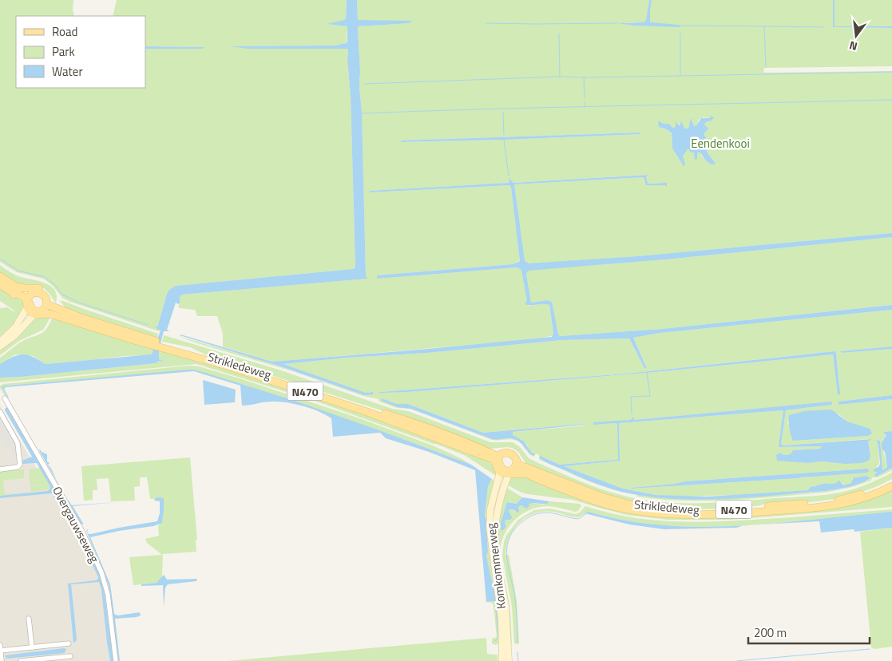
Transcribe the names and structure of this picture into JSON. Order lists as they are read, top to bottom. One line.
{"streets":{"main road":["Strikledeweg","N470","Komkommerweg"],"street":["Overgauwseweg"]},"crossings":[["Strikledeweg","N470"],["Strikledeweg","Komkommerweg"],["N470","Komkommerweg"]],"parks":["Eendenkooi"],"legend":["Road","Park","Water"],"scale_bar":"200 m","north":"bottom"}
